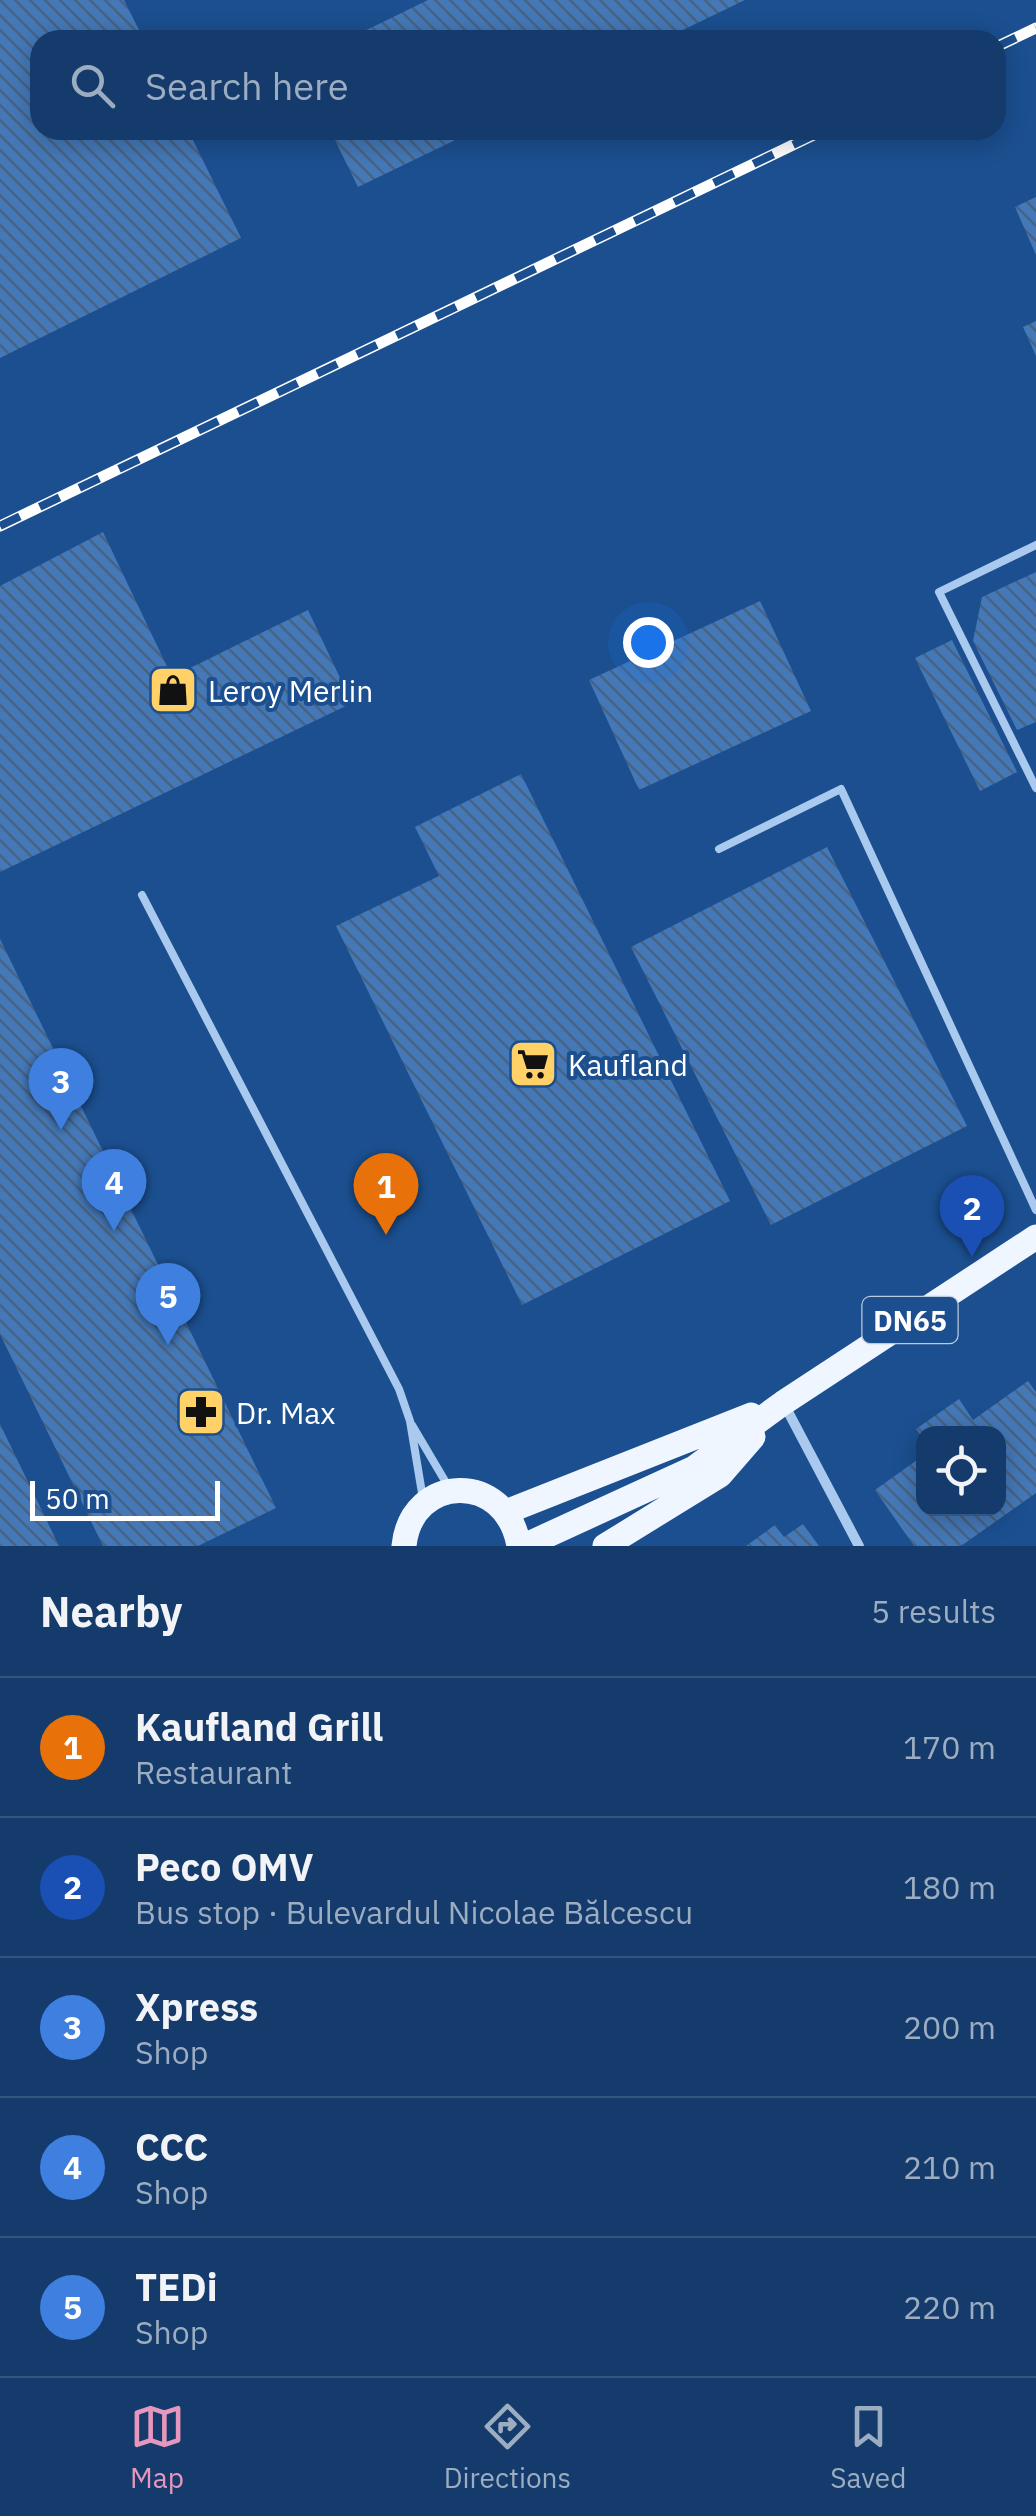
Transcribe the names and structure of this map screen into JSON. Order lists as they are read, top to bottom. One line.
{"streets":{"main road":["DN65"]},"places":{"shop":["Leroy Merlin"],"supermarket":["Kaufland"],"pharmacy":["Dr. Max"]},"scale_bar":"50 m","page":{"search":"Search here","pins":["3","4","1","2","5"],"scale":"50 m","heading":["Nearby","5 results"],"list":[{"mark":"1","name":"Kaufland Grill","note":"Restaurant","value":"170 m"},{"mark":"2","name":"Peco OMV","note":"Bus stop · Bulevardul Nicolae Bălcescu","value":"180 m"},{"mark":"3","name":"Xpress","note":"Shop","value":"200 m"},{"mark":"4","name":"CCC","note":"Shop","value":"210 m"},{"mark":"5","name":"TEDi","note":"Shop","value":"220 m"}],"nav":["Map","Directions","Saved"]}}
